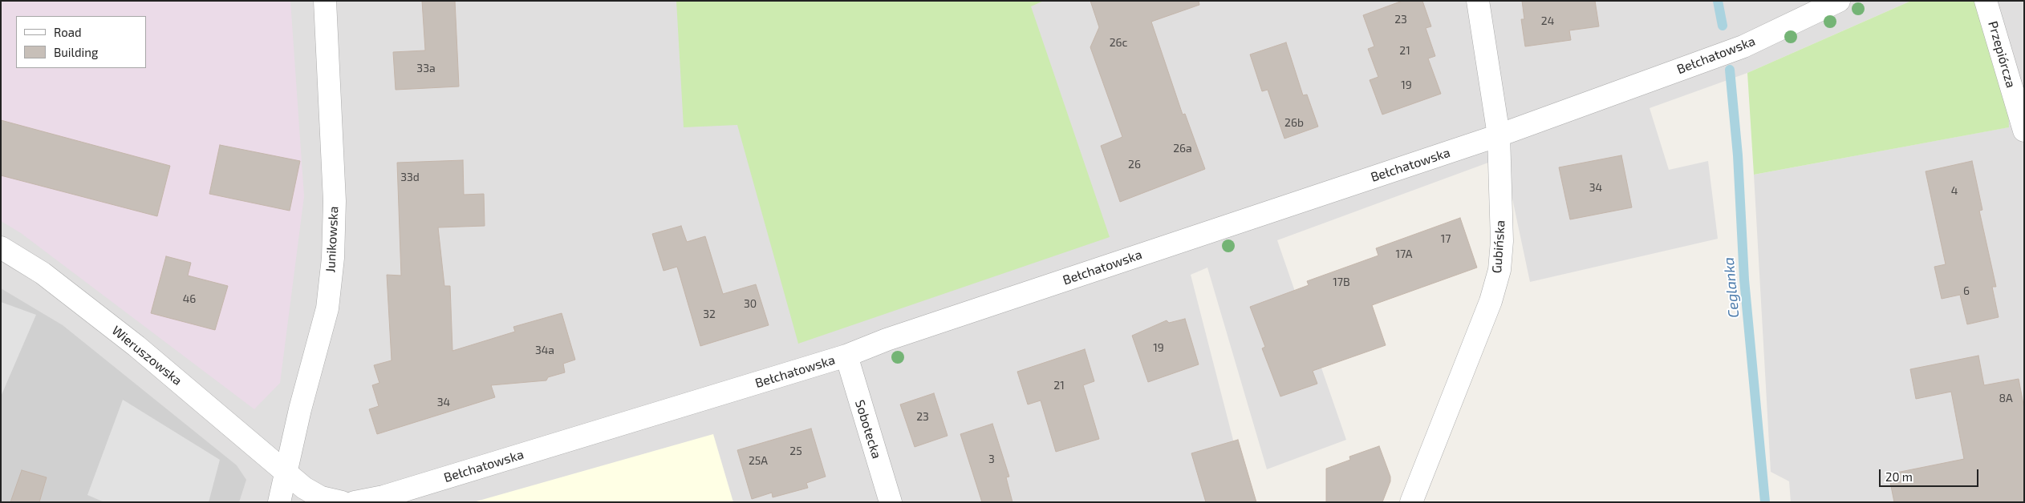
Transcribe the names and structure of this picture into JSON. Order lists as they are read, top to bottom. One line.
{"streets":{"street":["Przepiórcza","Bełchatowska","Junikowska","Gubińska","Wieruszowska","Sobotecka"]},"crossings":[["Bełchatowska","Gubińska"],["Bełchatowska","Sobotecka"],["Junikowska","Wieruszowska"]],"water":["Ceglanka"],"house_numbers":["23","24","26c","21","33a","19","26b","26a","26","33d","34","4","17","17A","17B","6","46","30","32","19","34a","21","8A","34","23","25","3","25A"],"legend":["Road","Building"],"scale_bar":"20 m"}
